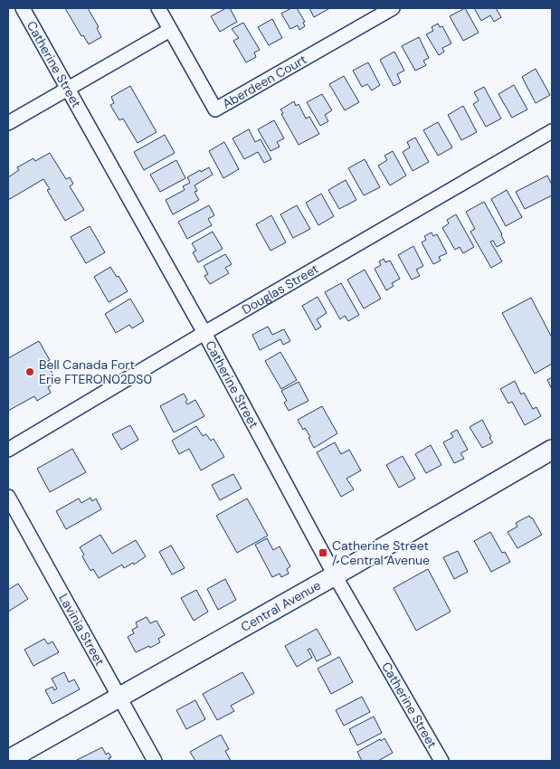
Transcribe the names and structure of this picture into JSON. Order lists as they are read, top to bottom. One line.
{"streets":{"main road":["Central Avenue"],"street":["Catherine Street","Aberdeen Court","Douglas Street","Lavinia Street"]},"crossings":[["Catherine Street","Douglas Street"],["Catherine Street","Central Avenue"],["Central Avenue","Lavinia Street"]],"places":{"other":["Bell Canada Fort Erie FTERON02DS0"],"transit":["Catherine Street / Central Avenue"]}}
